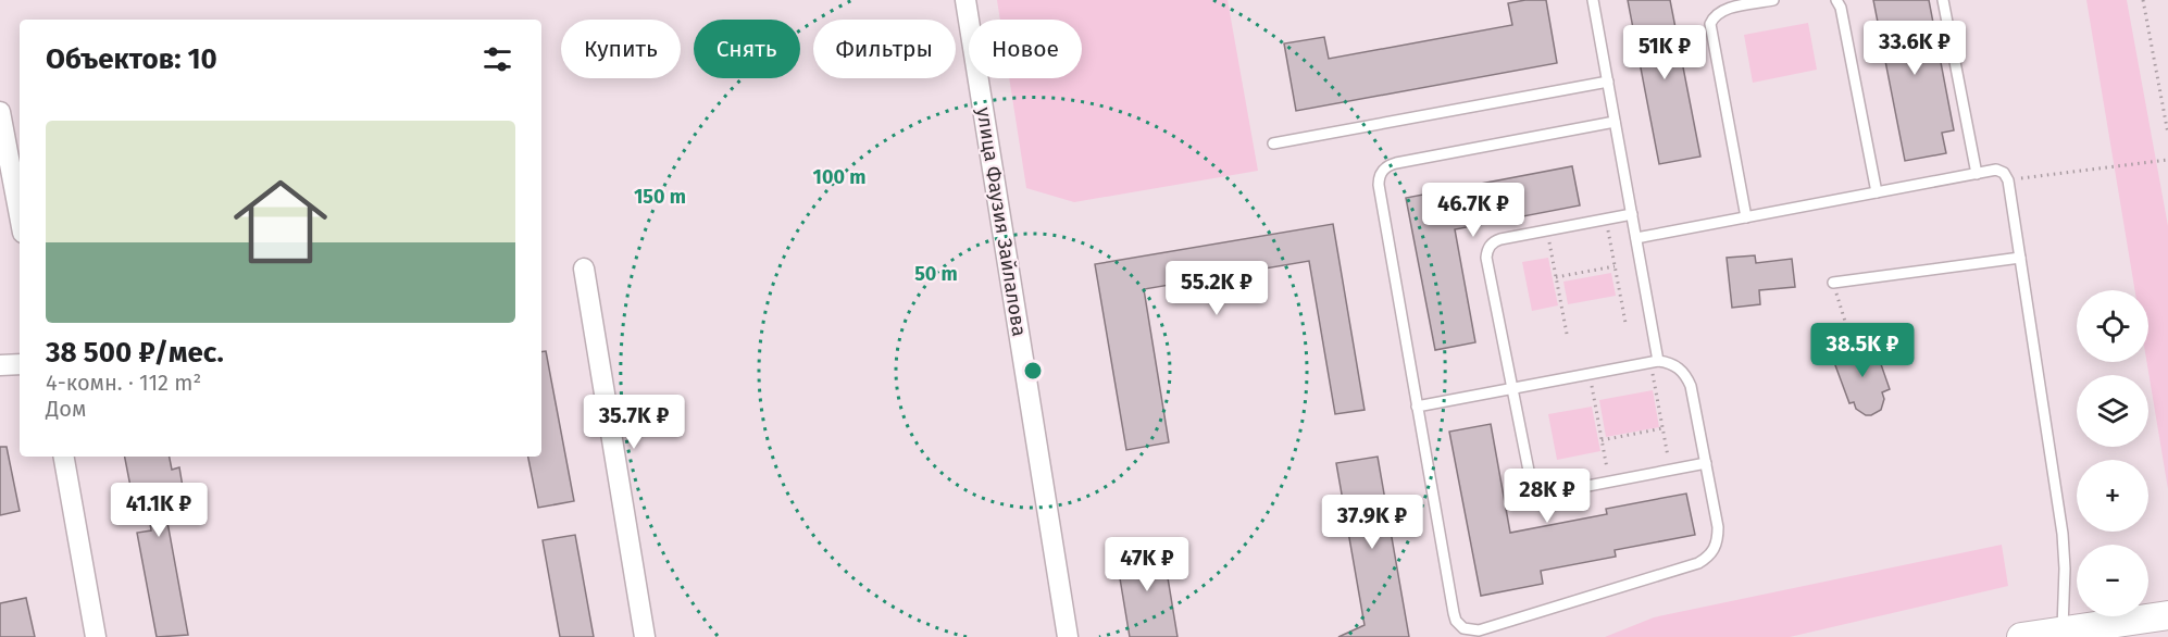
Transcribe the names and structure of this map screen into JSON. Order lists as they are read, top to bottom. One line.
{"streets":{"street":["улица Фаузия Зайлалова"]},"page":{"chip":["Купить","Снять","Фильтры","Новое"],"heading":"Объектов: 10","price":["33.6K ₽","51K ₽","46.7K ₽","55.2K ₽","38.5K ₽","35.7K ₽","28K ₽","41.1K ₽","37.9K ₽","47K ₽"],"list":[{"name":"38 500 ₽/мес.","note":"4-комн. · 112 m² · Дом"}],"map_buttons":["+","−"]},"rings":["100 m","150 m","50 m"]}
